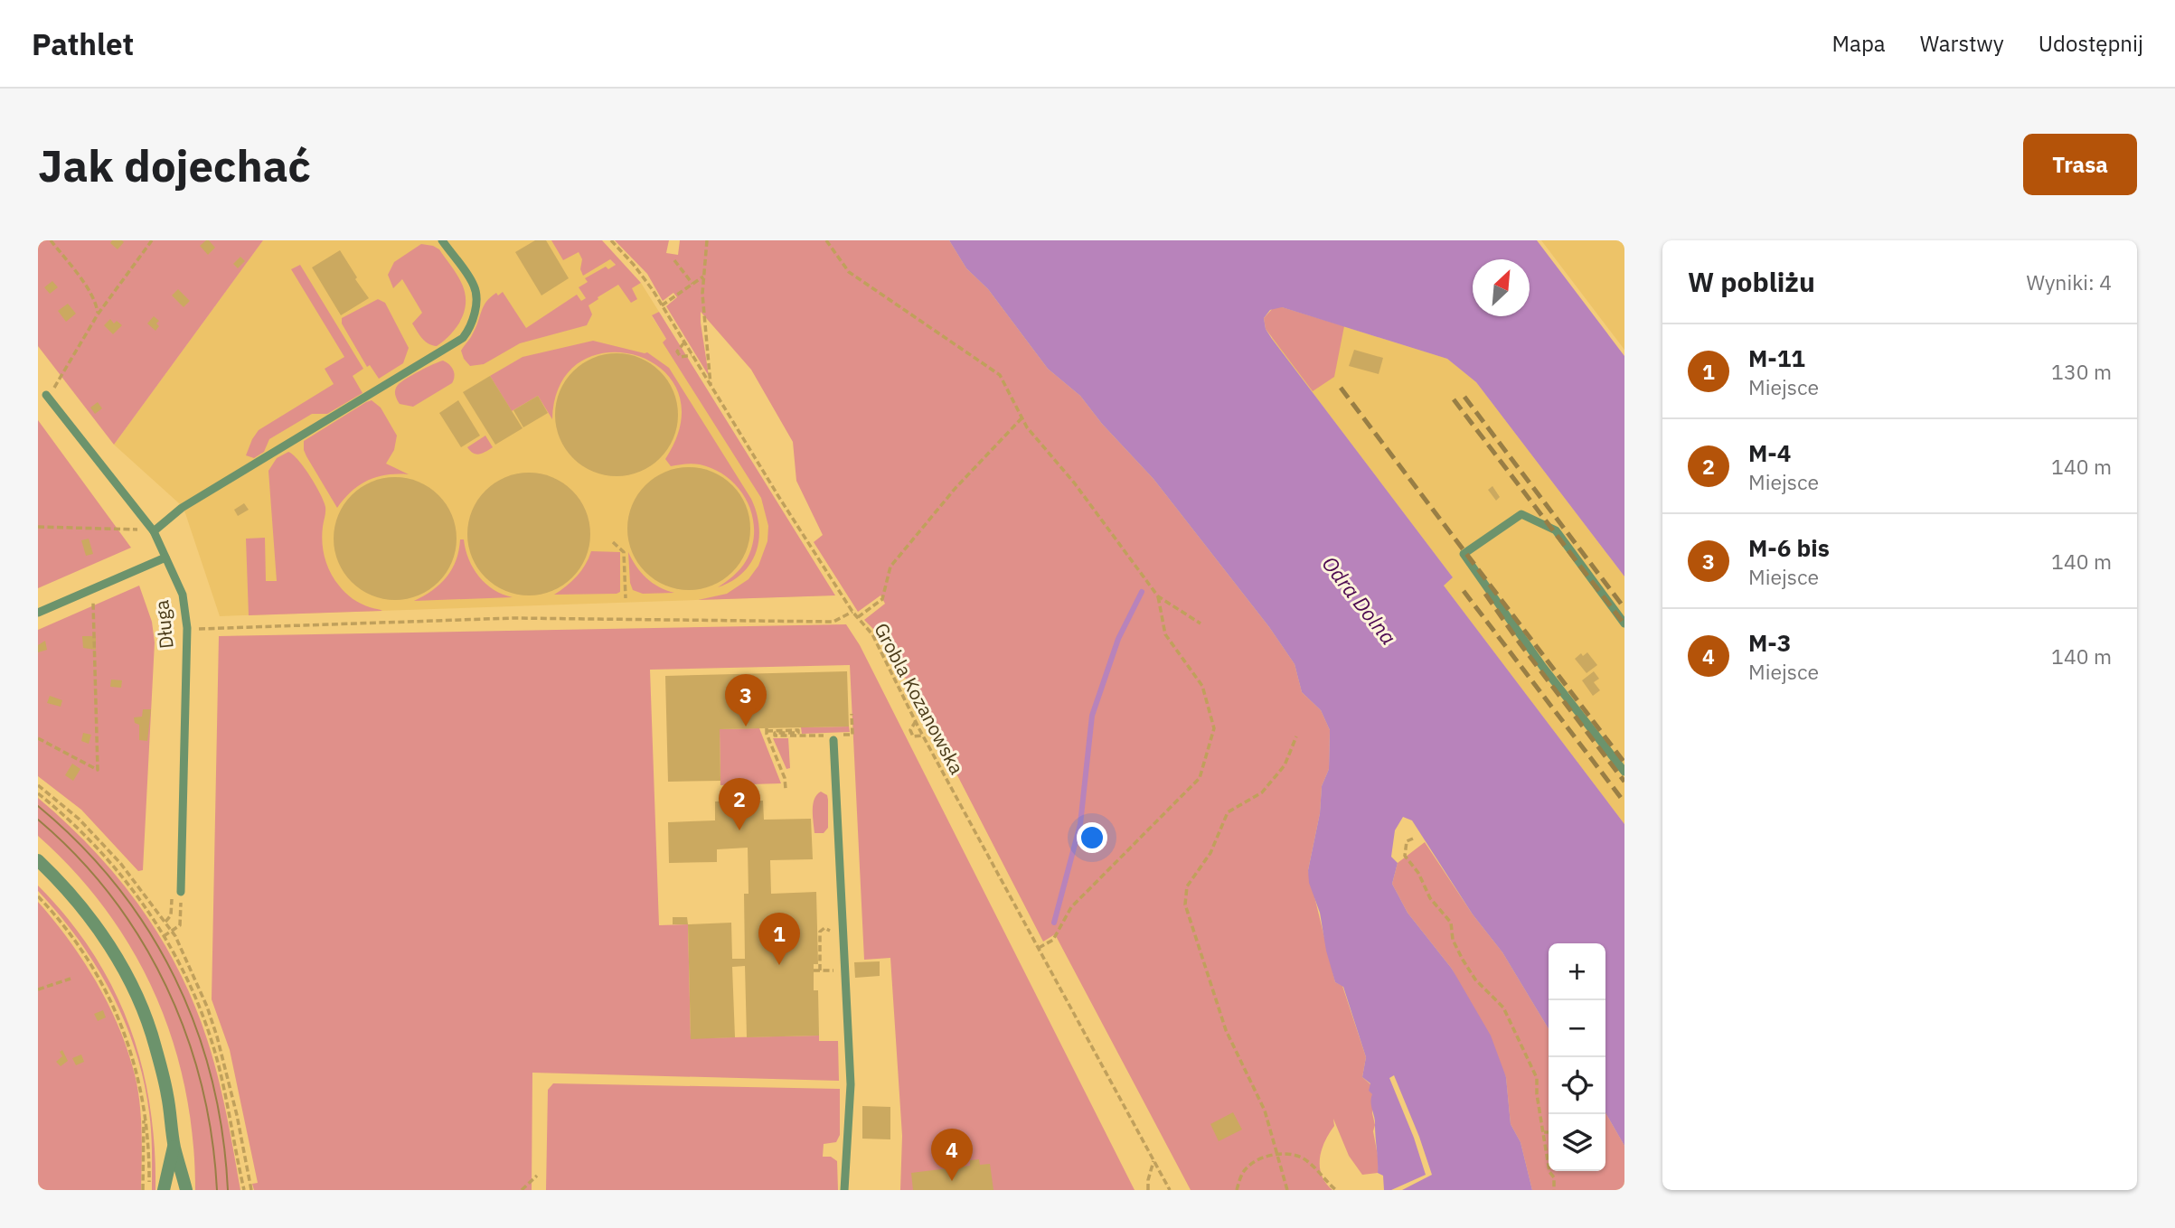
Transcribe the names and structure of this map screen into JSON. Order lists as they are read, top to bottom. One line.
{"streets":{"lane":["Długa"],"path":["Grobla Kozanowska"]},"water":["Odra Dolna"],"north":"top right","page":{"header":"Pathlet","nav":["Mapa","Warstwy","Udostępnij"],"buttons":"Trasa","title":"Jak dojechać","heading":["W pobliżu","Wyniki: 4"],"list":[{"mark":"1","name":"M-11","note":"Miejsce","value":"130 m"},{"mark":"2","name":"M-4","note":"Miejsce","value":"140 m"},{"mark":"3","name":"M-6 bis","note":"Miejsce","value":"140 m"},{"mark":"4","name":"M-3","note":"Miejsce","value":"140 m"}],"pins":["3","2","1","4"],"map_buttons":["+","−"]}}
